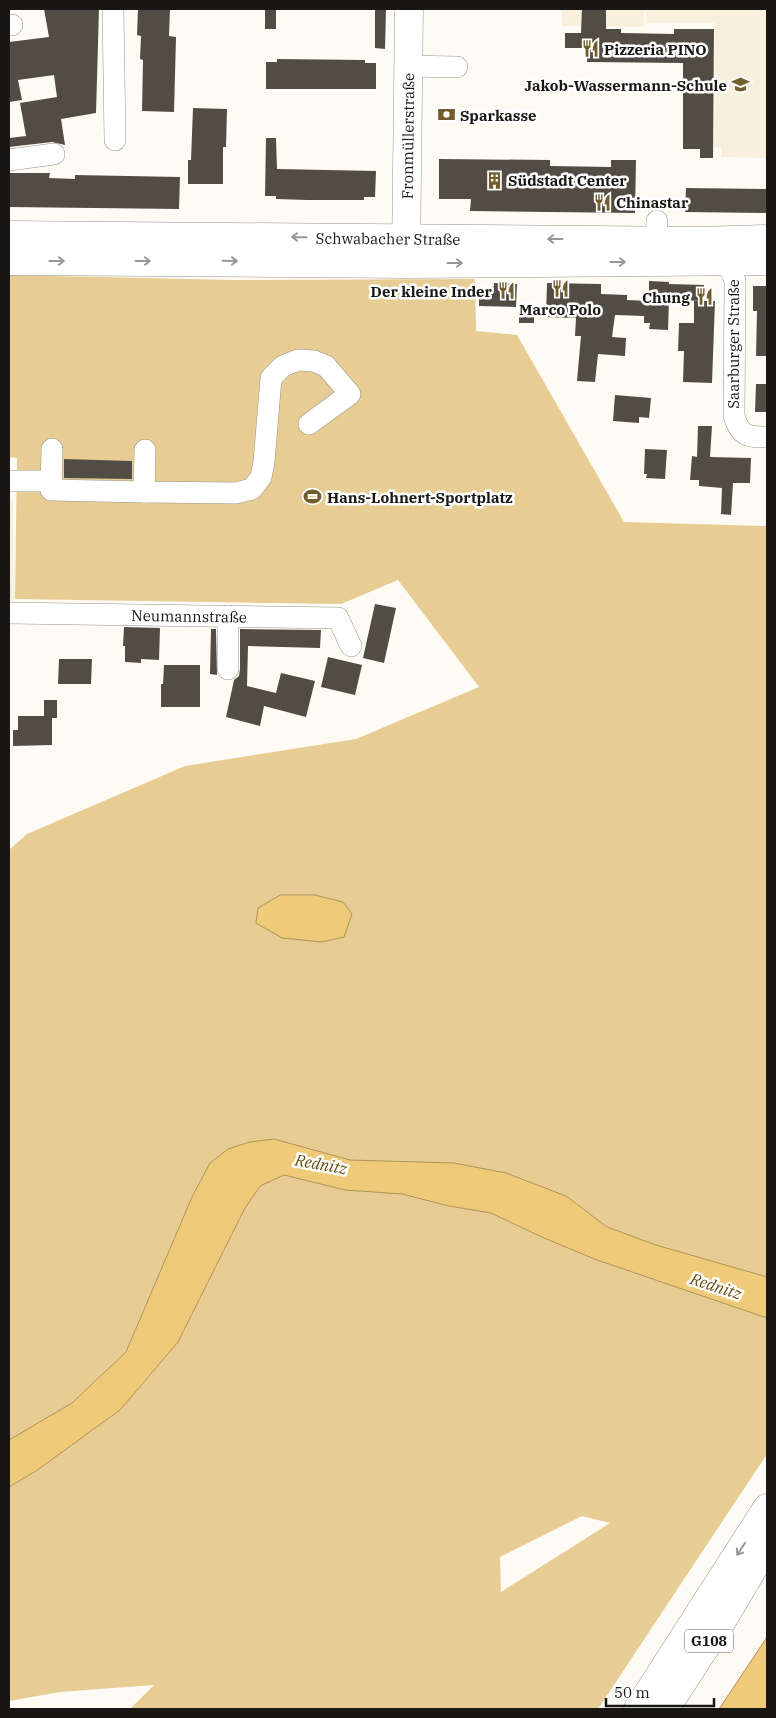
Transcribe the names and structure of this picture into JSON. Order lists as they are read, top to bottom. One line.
{"streets":{"main road":["Fronmüllerstraße","Schwabacher Straße","G108"],"street":["Saarburger Straße","Neumannstraße"]},"crossings":[["Fronmüllerstraße","Schwabacher Straße"],["Schwabacher Straße","Saarburger Straße"]],"water":["Rednitz"],"places":{"restaurant":["Pizzeria PINO","Chinastar","Marco Polo","Der kleine Inder","Chung"],"school or university":["Jakob-Wassermann-Schule"],"bank":["Sparkasse"],"building":["Südstadt Center"],"sports":["Hans-Lohnert-Sportplatz"]},"scale_bar":"50 m"}
